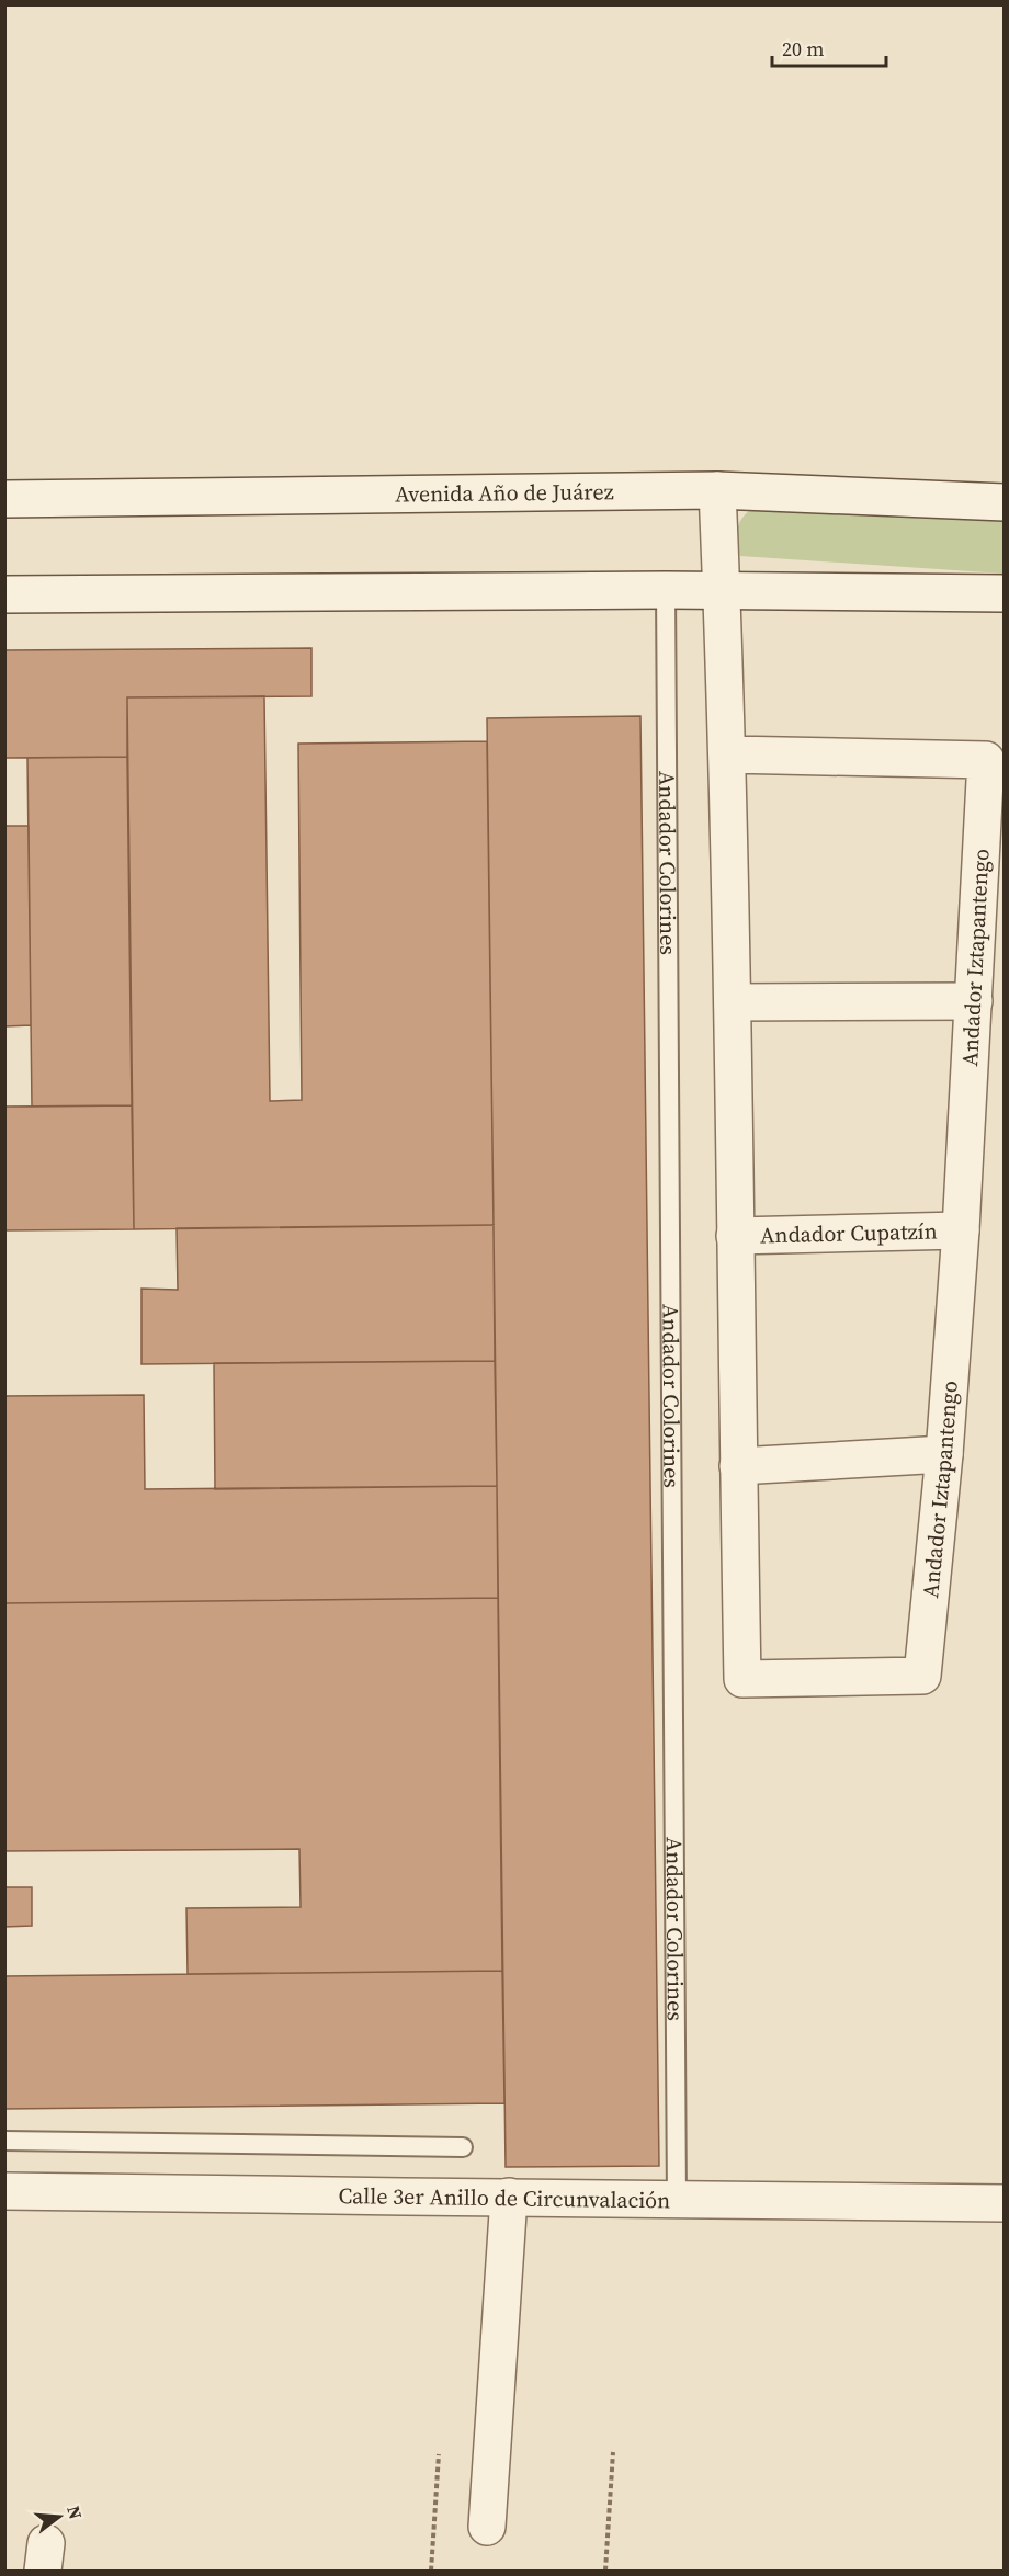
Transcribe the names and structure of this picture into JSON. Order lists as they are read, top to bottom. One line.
{"streets":{"street":["Avenida Año de Juárez","Andador Iztapantengo","Andador Cupatzín","Calle 3er Anillo de Circunvalación"],"lane":["Andador Colorines"]},"crossings":[["Andador Colorines","Calle 3er Anillo de Circunvalación"],["Andador Iztapantengo","Andador Cupatzín"]],"scale_bar":"20 m","north":"right"}
